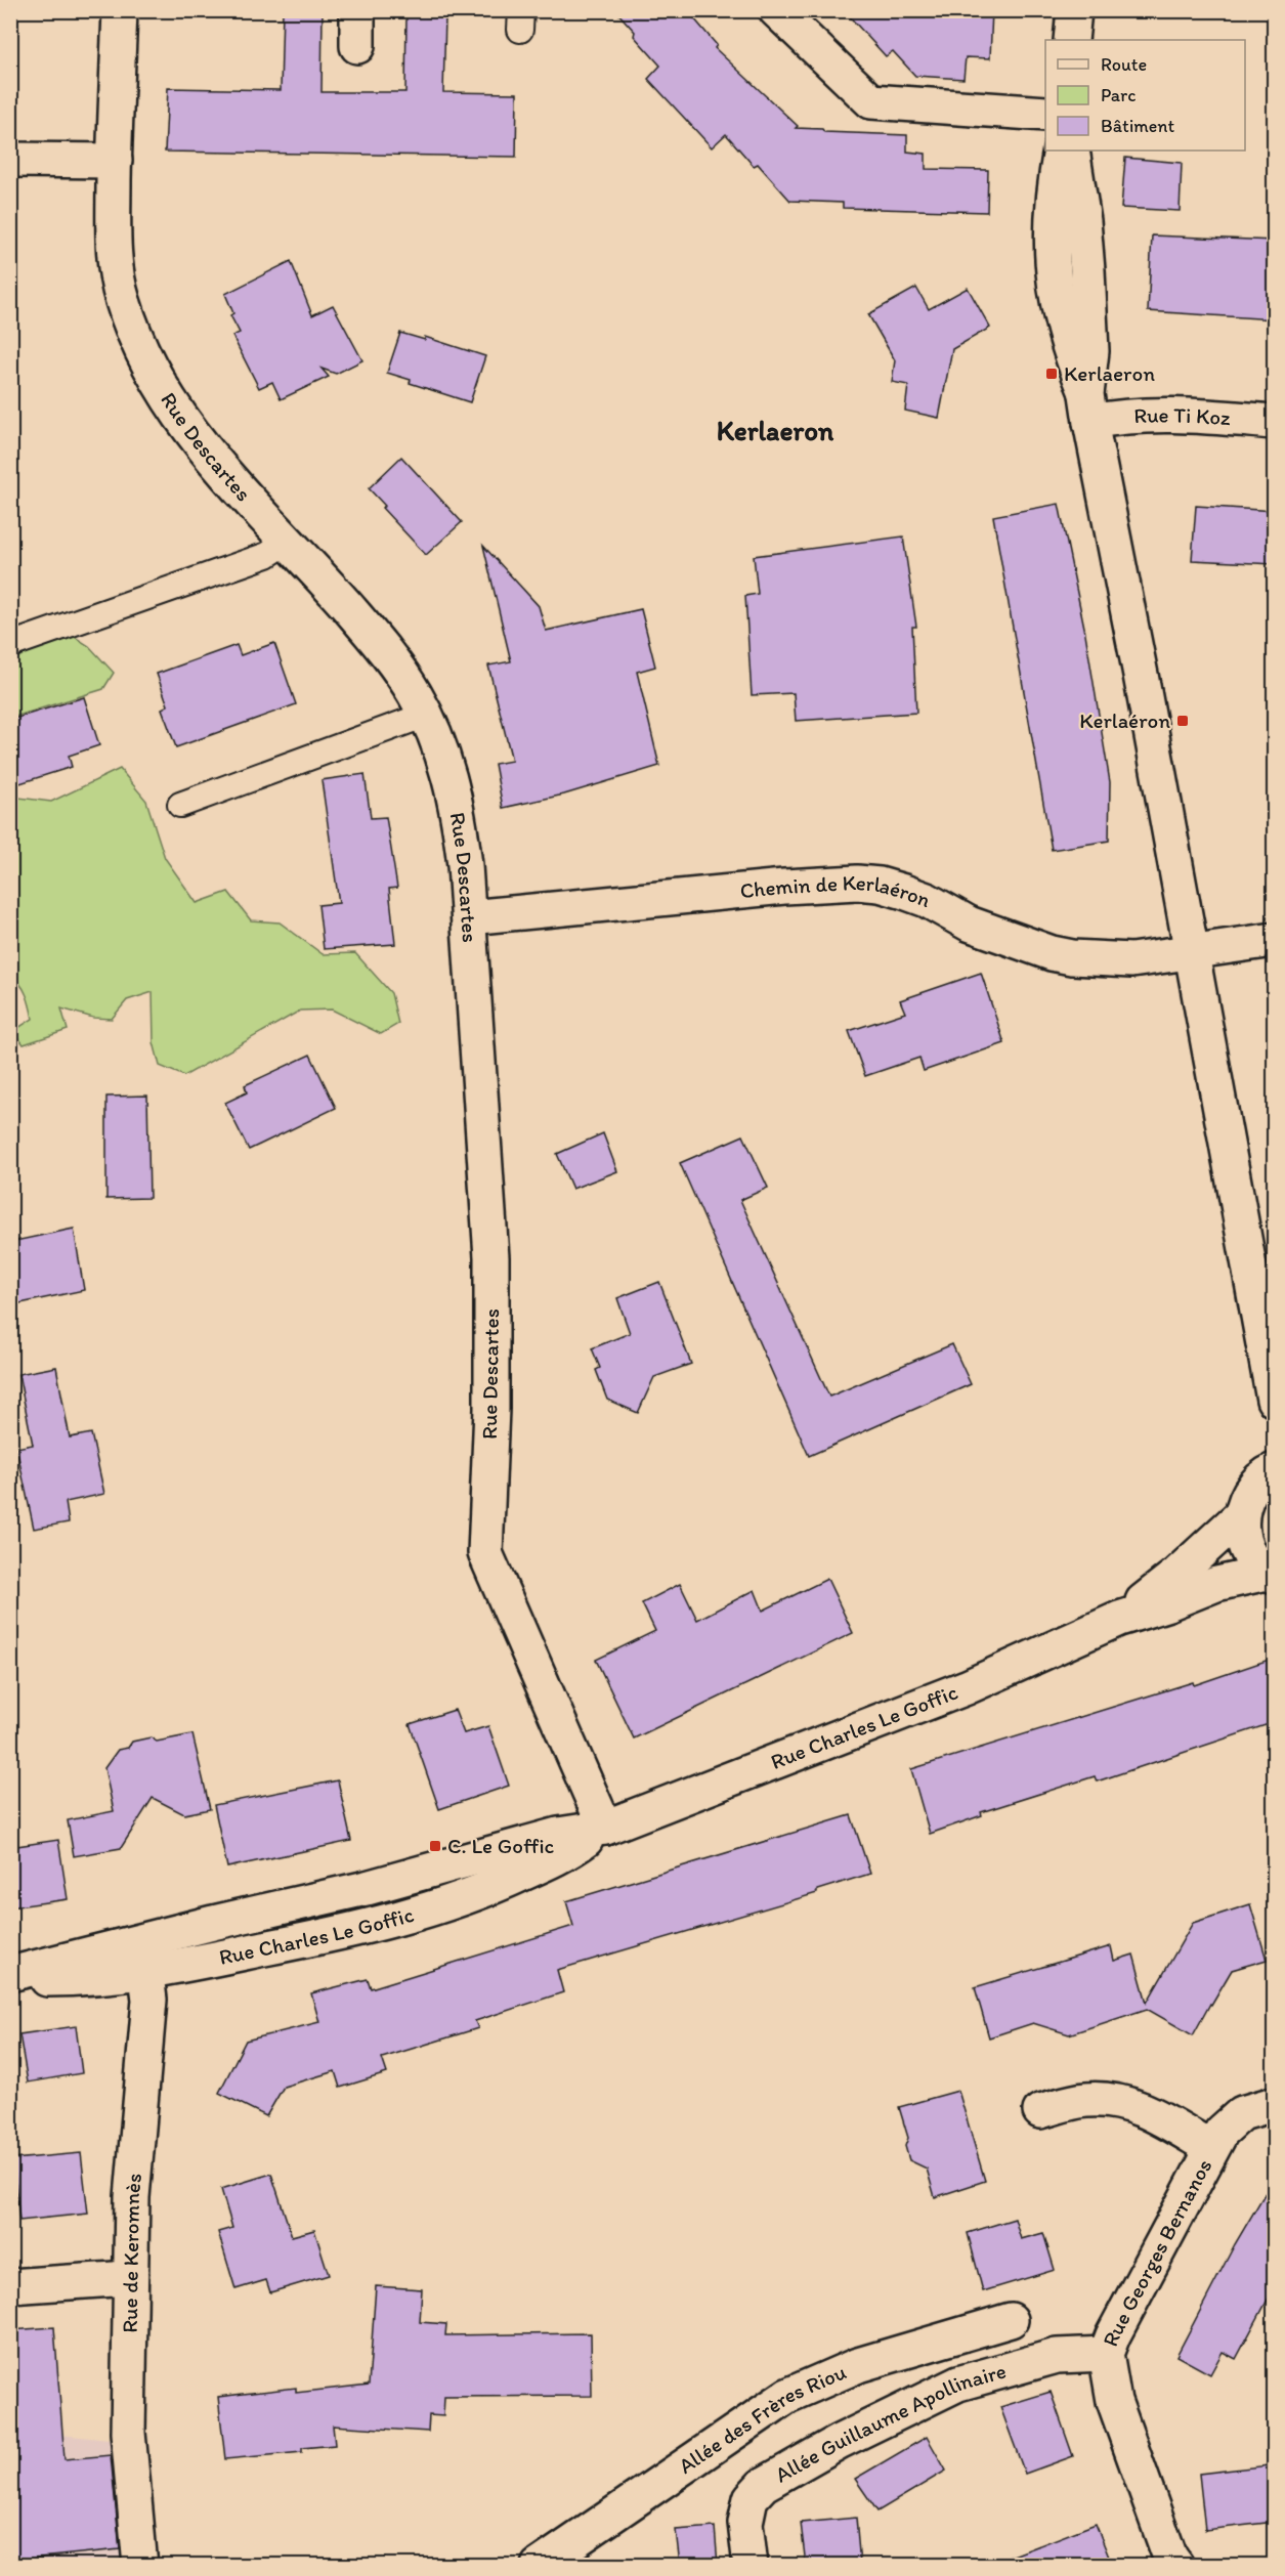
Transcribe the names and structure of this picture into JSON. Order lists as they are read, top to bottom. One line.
{"streets":{"street":["Rue Ti Koz","Rue Descartes","Chemin de Kerlaéron","Rue Charles Le Goffic","Rue Georges Bernanos","Rue de Keromnès","Allée des Frères Riou","Allée Guillaume Apollinaire"]},"crossings":[["Rue Descartes","Chemin de Kerlaéron"],["Rue Descartes","Rue Charles Le Goffic"],["Rue Charles Le Goffic","Rue de Keromnès"],["Rue Georges Bernanos","Allée Guillaume Apollinaire"]],"districts":["Kerlaeron"],"places":{"transit":["Kerlaeron","Kerlaéron","C. Le Goffic"]},"legend":["Route","Parc","Bâtiment"]}
